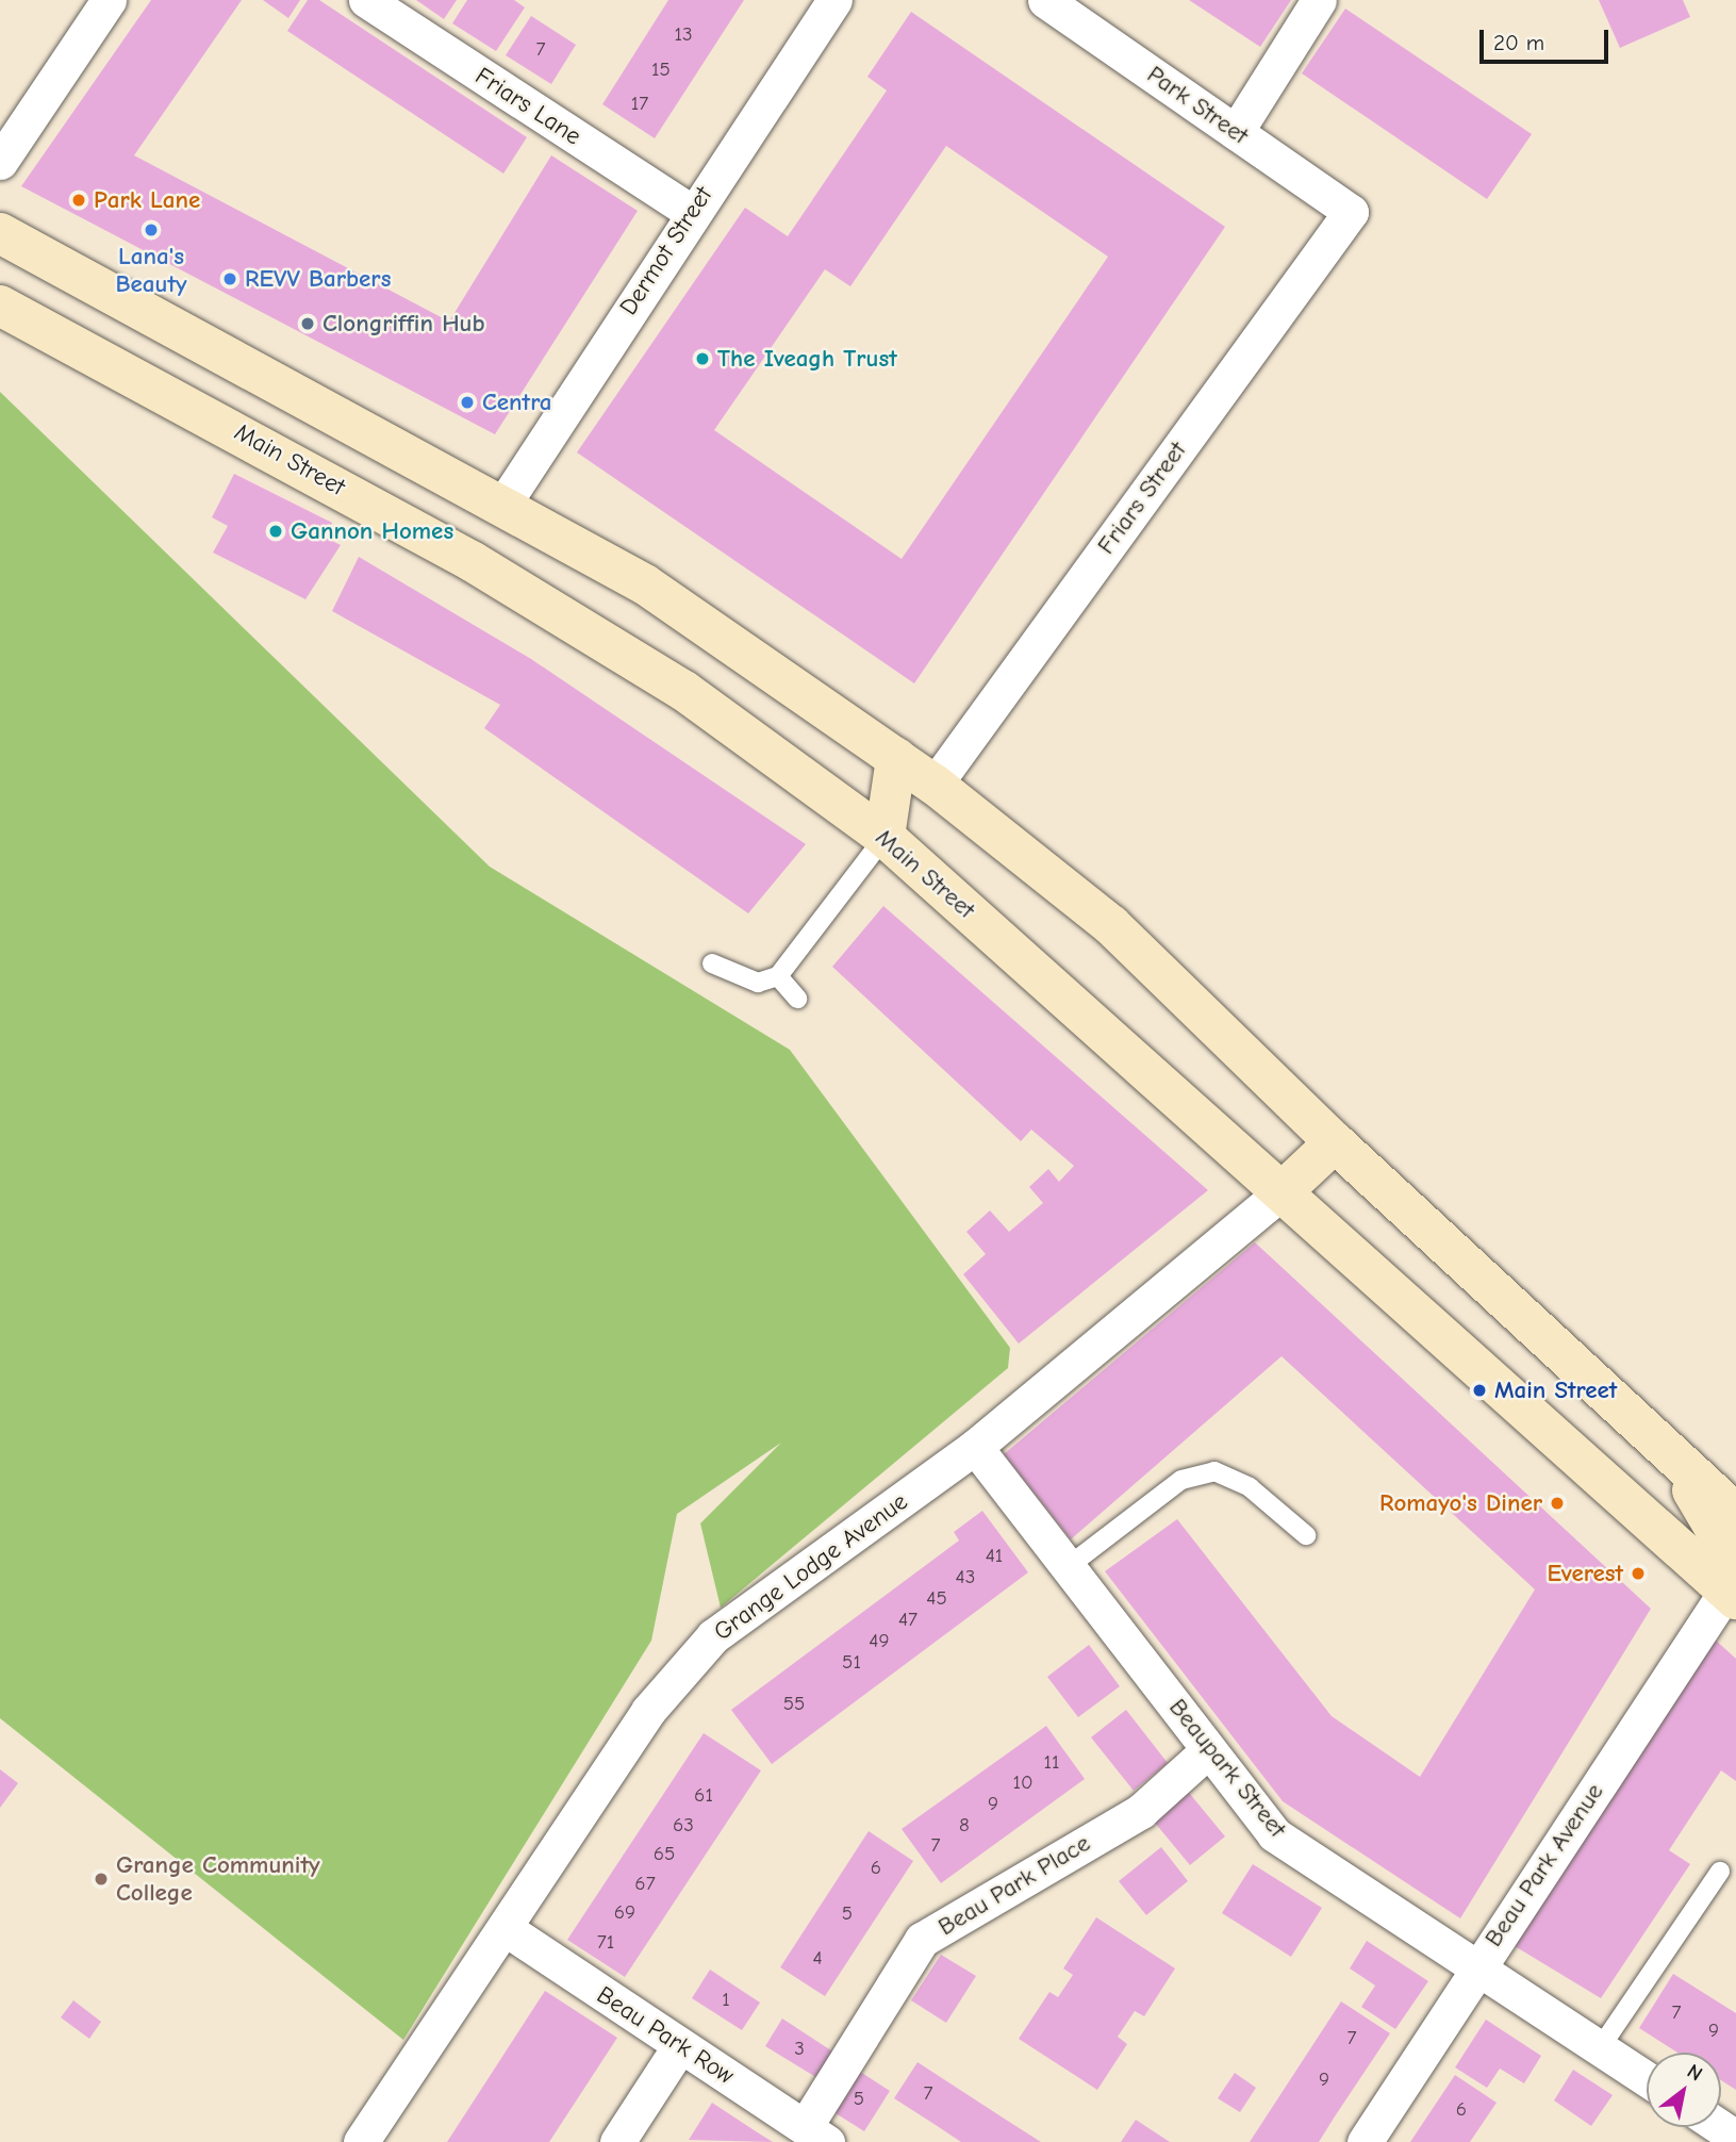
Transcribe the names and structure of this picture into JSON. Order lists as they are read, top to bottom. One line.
{"streets":{"street":["Park Street","Friars Lane","Dermot Street","Main Street","Friars Street","Grange Lodge Avenue","Beaupark Street","Beau Park Avenue","Beau Park Place","Beau Park Row"]},"crossings":[["Park Street","Friars Street"],["Friars Lane","Dermot Street"],["Main Street","Grange Lodge Avenue"],["Main Street","Beau Park Avenue"],["Grange Lodge Avenue","Beaupark Street"],["Grange Lodge Avenue","Beau Park Row"],["Beaupark Street","Beau Park Avenue"],["Beaupark Street","Beau Park Place"],["Beau Park Place","Beau Park Row"]],"places":["Park Lane","Lana's Beauty","REVV Barbers","Clongriffin Hub","The Iveagh Trust","Centra","Gannon Homes","Main Street","Romayo's Diner","Everest","Grange Community College"],"house_numbers":["13","7","15","17","41","43","45","47","49","51","55","11","10","61","9","63","8","7","65","6","67","69","5","71","4","1","7","9","7","3","9","7","5","6"],"scale_bar":"20 m","north":"top right"}
